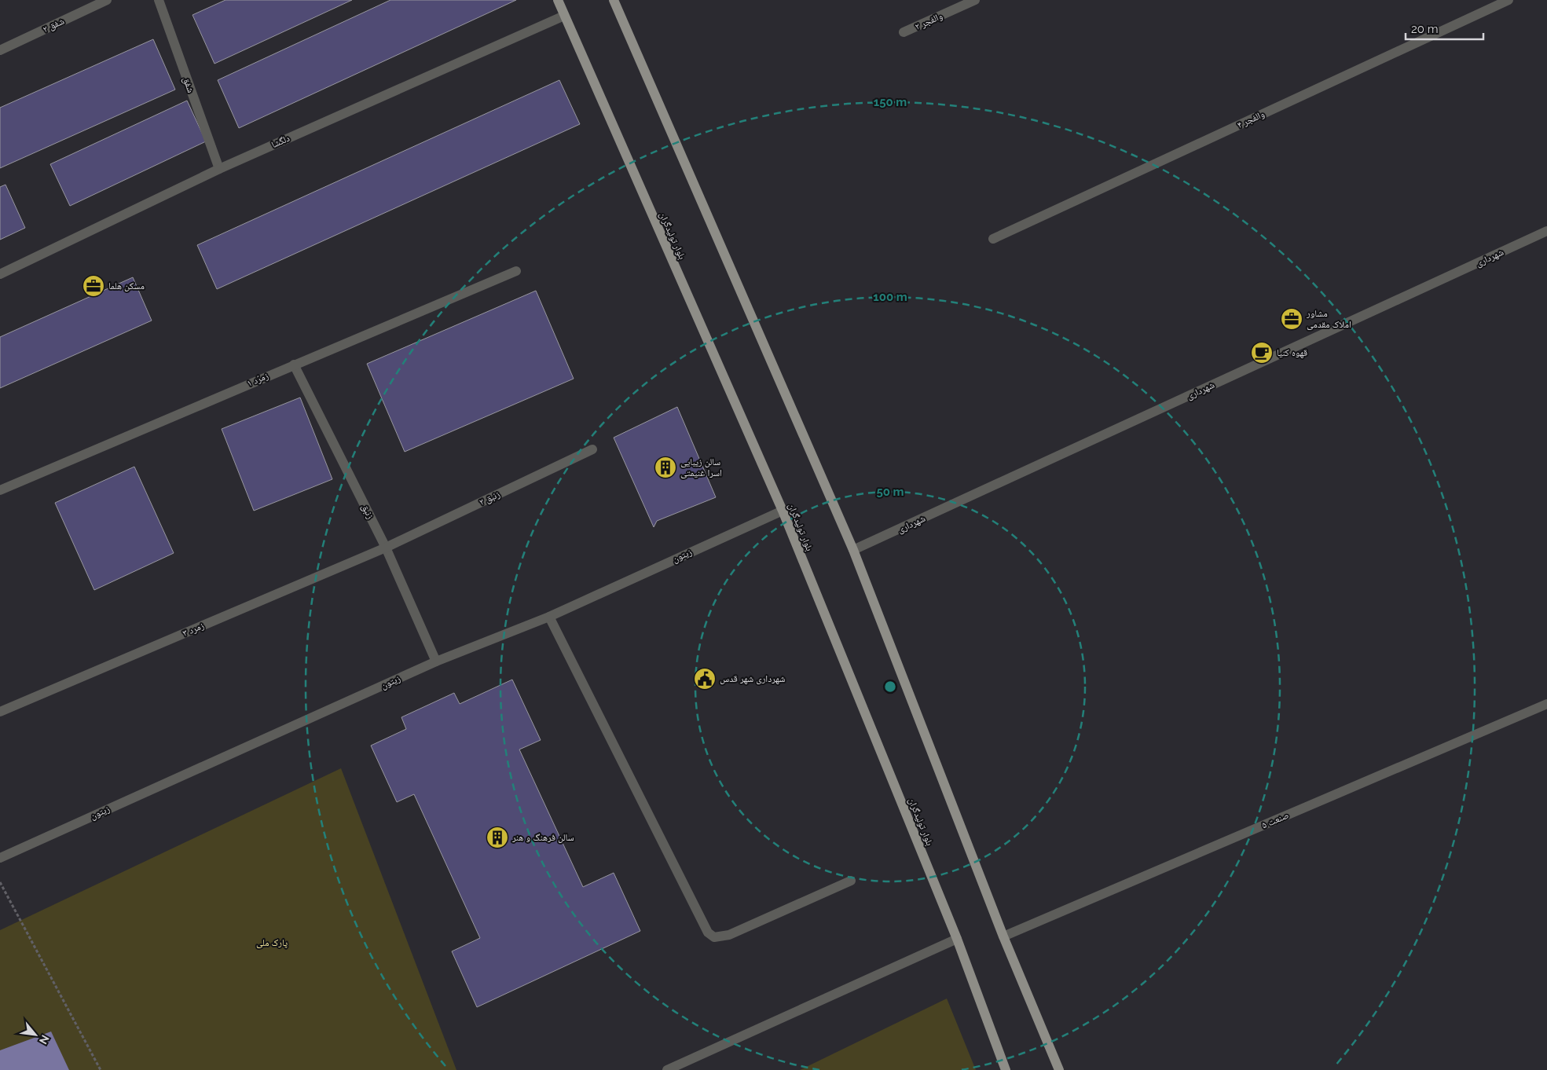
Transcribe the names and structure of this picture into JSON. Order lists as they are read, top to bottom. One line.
{"streets":{"main road":["بلوار تولیدگران"],"street":["والفجر ۲","شفق ۲","شفق","والفجر ۴","دلگشا","شهرداری","زمرّد ۱","زنبق ۲","زنبق","زیتون","زمرد ۳","صنعت ۵"]},"crossings":[["شفق","دلگشا"],["دلگشا","بلوار تولیدگران"],["بلوار تولیدگران","زیتون"],["زمرّد ۱","زنبق"],["زنبق ۲","زنبق"],["زنبق ۲","زمرد ۳"],["زنبق","زیتون"],["زنبق","زمرد ۳"]],"parks":["پارک ملی"],"places":{"office":["مسکن هلما","مشاور املاک مقدمی"],"cafe":["قهوه کنیا"],"building":["سالن زیبایی اسرا غنیمتی","سالن فرهنگ و هنر"],"public building":["شهرداری شهر قدس"]},"scale_bar":"20 m","north":"bottom right","rings":["150 m","100 m","50 m"]}
